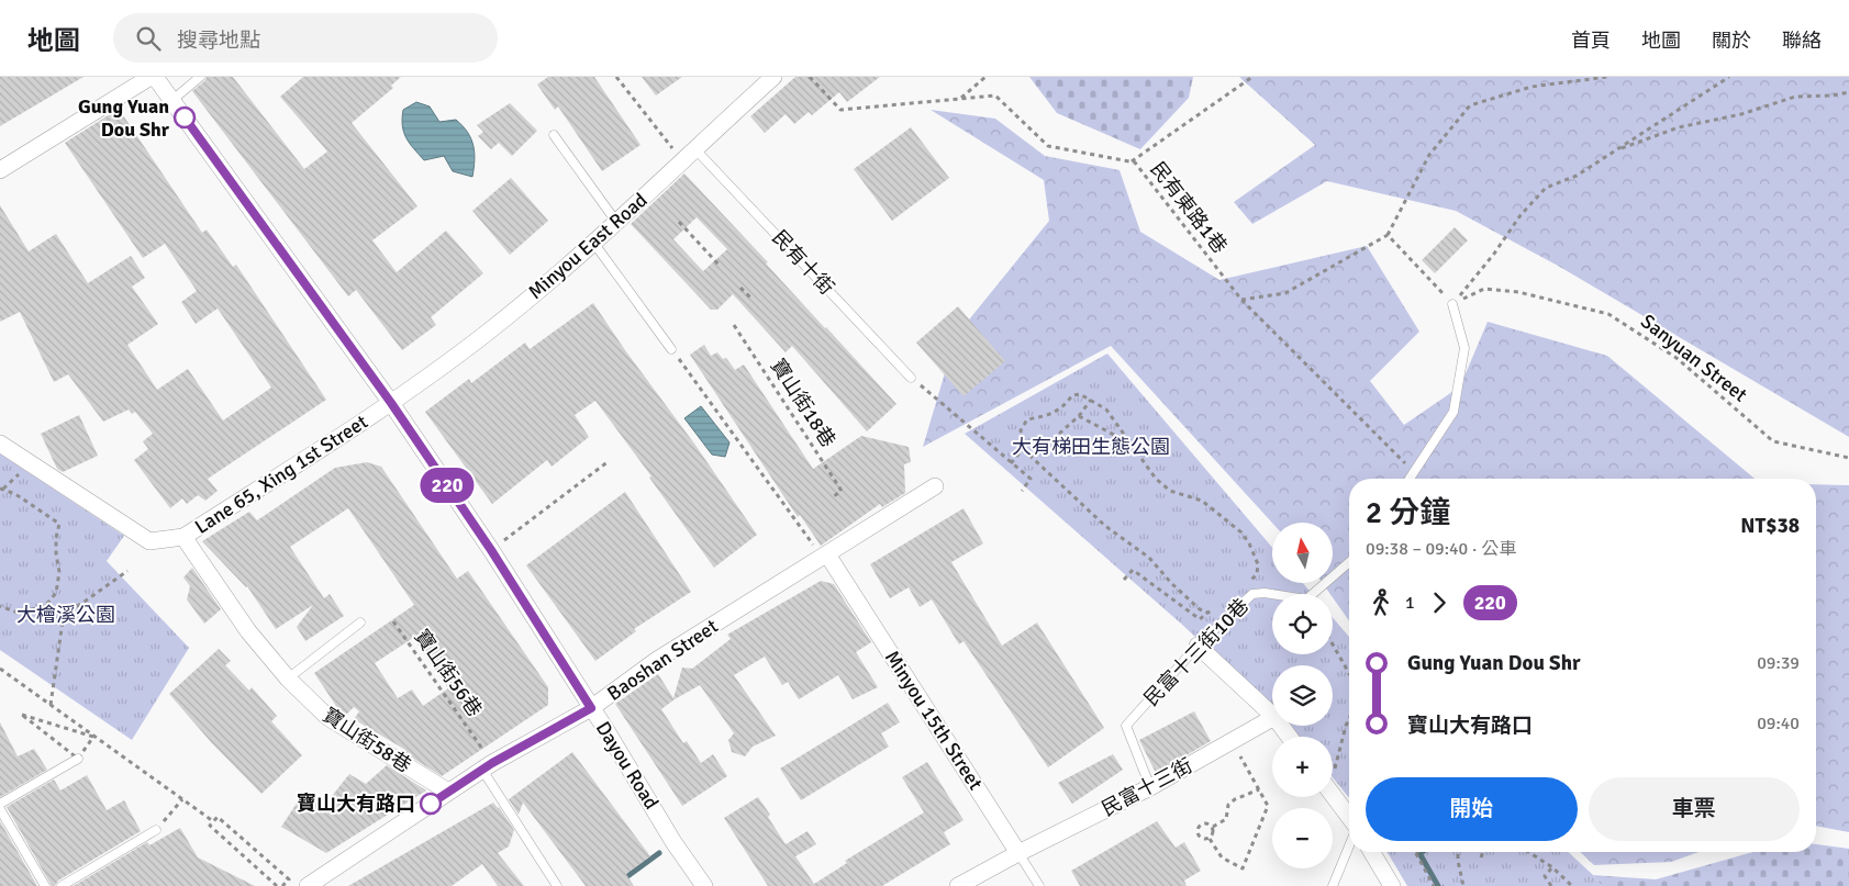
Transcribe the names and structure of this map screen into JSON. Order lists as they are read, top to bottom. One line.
{"streets":{"street":["Minyou East Road","Lane 65, Xing 1st Street","Baoshan Street","Minyou 15th Street","寶山街58巷","Dayou Road","民富十三街"],"lane":["民有十街","民富十三街10巷"],"path":["民有東路1巷","Sanyuan Street","寶山街18巷","寶山街56巷"]},"crossings":[["Minyou East Road","民有十街"],["Minyou East Road","Lane 65, Xing 1st Street"],["Minyou East Road","Dayou Road"],["Lane 65, Xing 1st Street","寶山街58巷"],["Lane 65, Xing 1st Street","Dayou Road"],["民富十三街10巷","民富十三街"],["Baoshan Street","Minyou 15th Street"],["Baoshan Street","寶山街58巷"],["Baoshan Street","Dayou Road"],["Minyou 15th Street","民富十三街"]],"parks":["大有梯田生態公園","大檜溪公園"],"places":["Gung Yuan Dou Shr","寶山大有路口"],"lines":["bus line 220"],"north":"top","page":{"header":"地圖","search":"搜尋地點","nav":["首頁","地圖","關於","聯絡"],"on_map":"220","heading":["2 分鐘","09:38 – 09:40 · 公車","NT$38"],"map_buttons":["+","−"],"legs":["1","220"],"list":[{"name":"Gung Yuan Dou Shr","value":"09:39"},{"name":"寶山大有路口","value":"09:40"}],"buttons":["開始","車票"]}}
